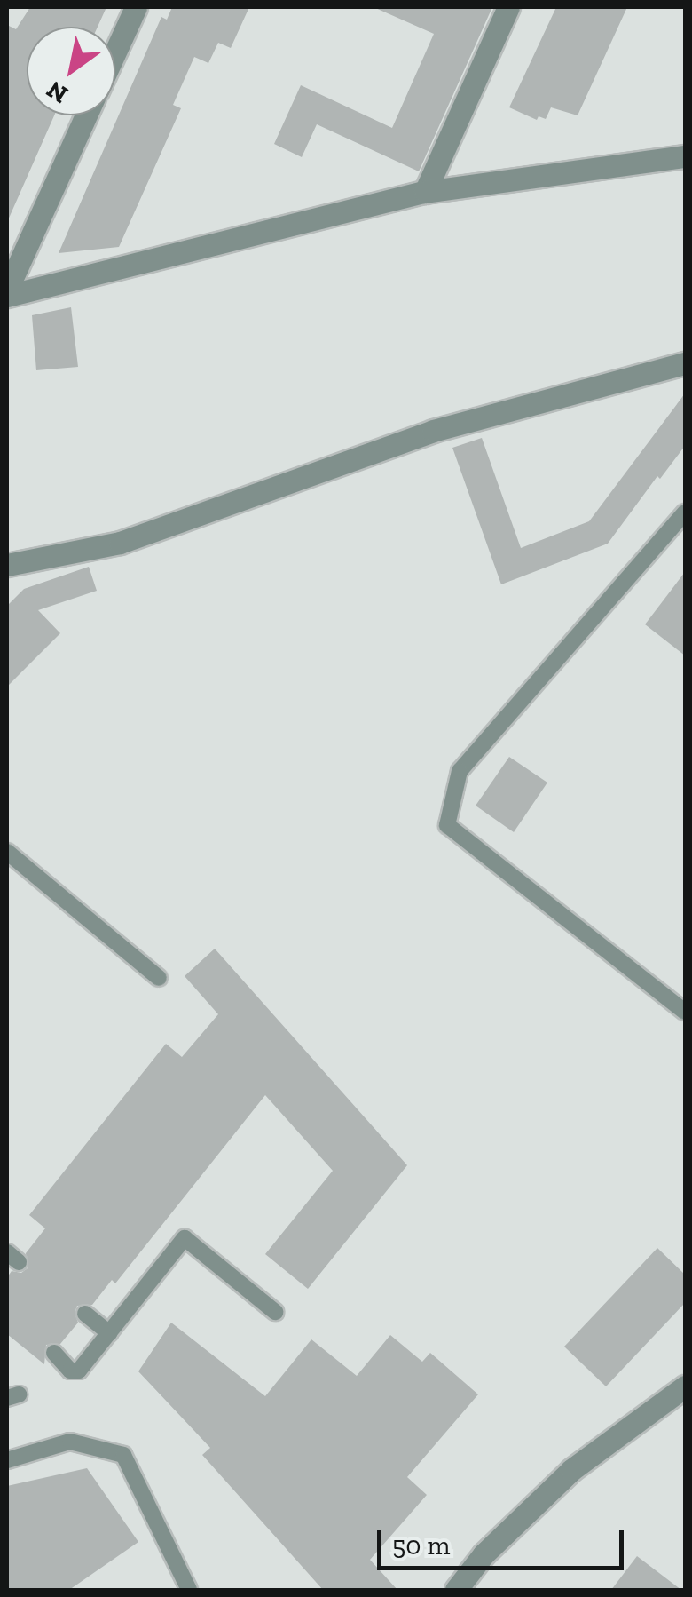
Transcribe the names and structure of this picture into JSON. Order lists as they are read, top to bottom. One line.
{"scale_bar":"50 m","north":"bottom left"}
